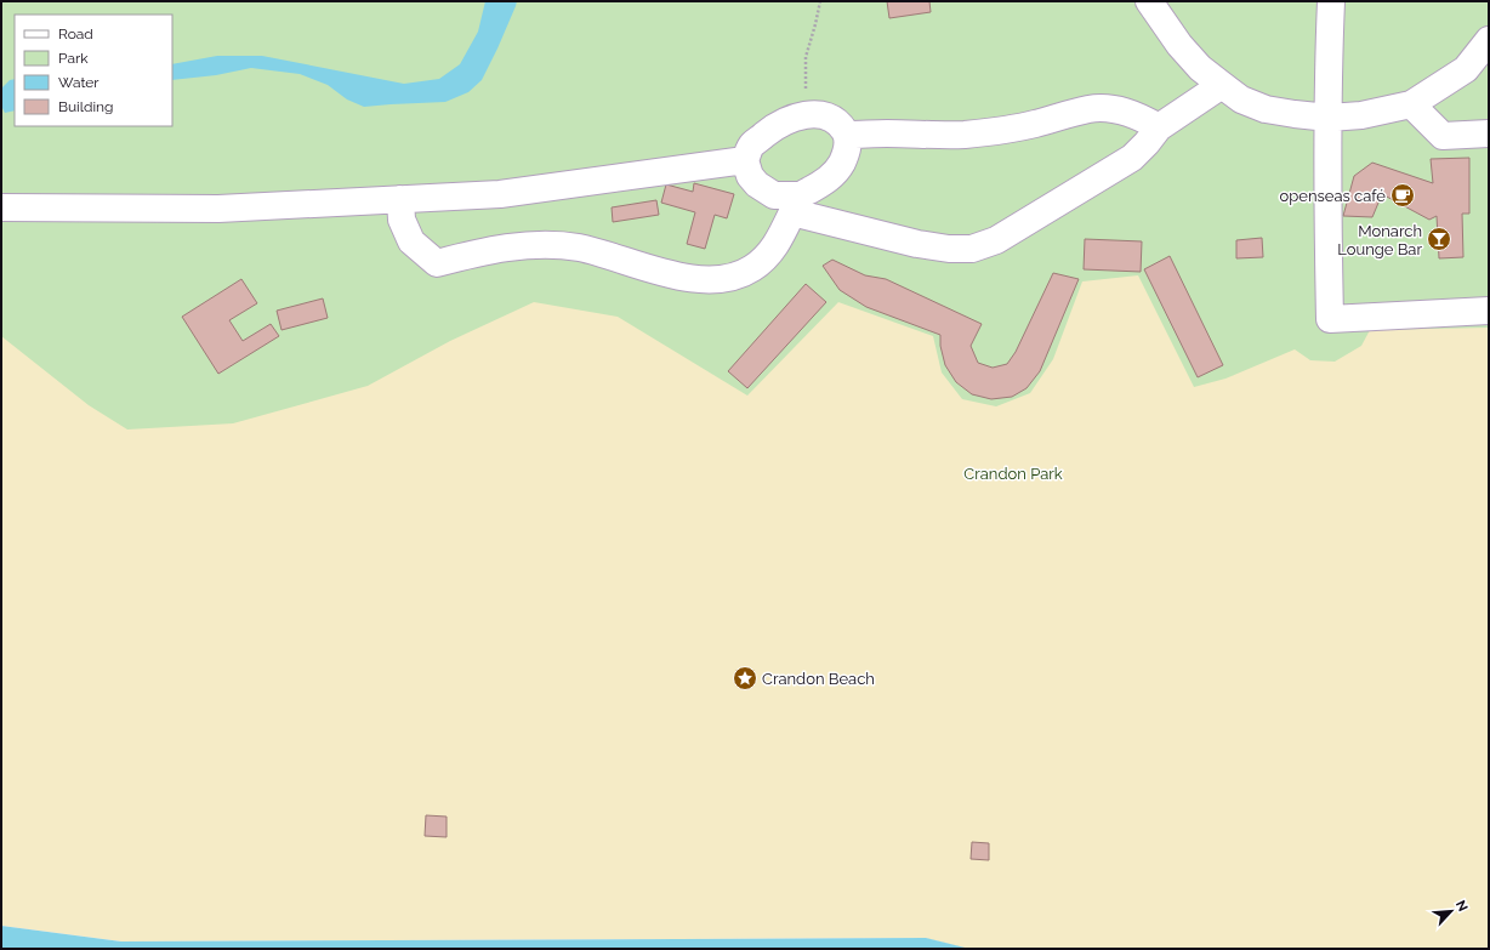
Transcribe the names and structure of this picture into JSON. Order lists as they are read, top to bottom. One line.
{"parks":["Crandon Park"],"places":{"cafe":["openseas café"],"bar":["Monarch Lounge Bar"],"place":["Crandon Beach"]},"legend":["Road","Park","Water","Building"],"north":"top right"}
